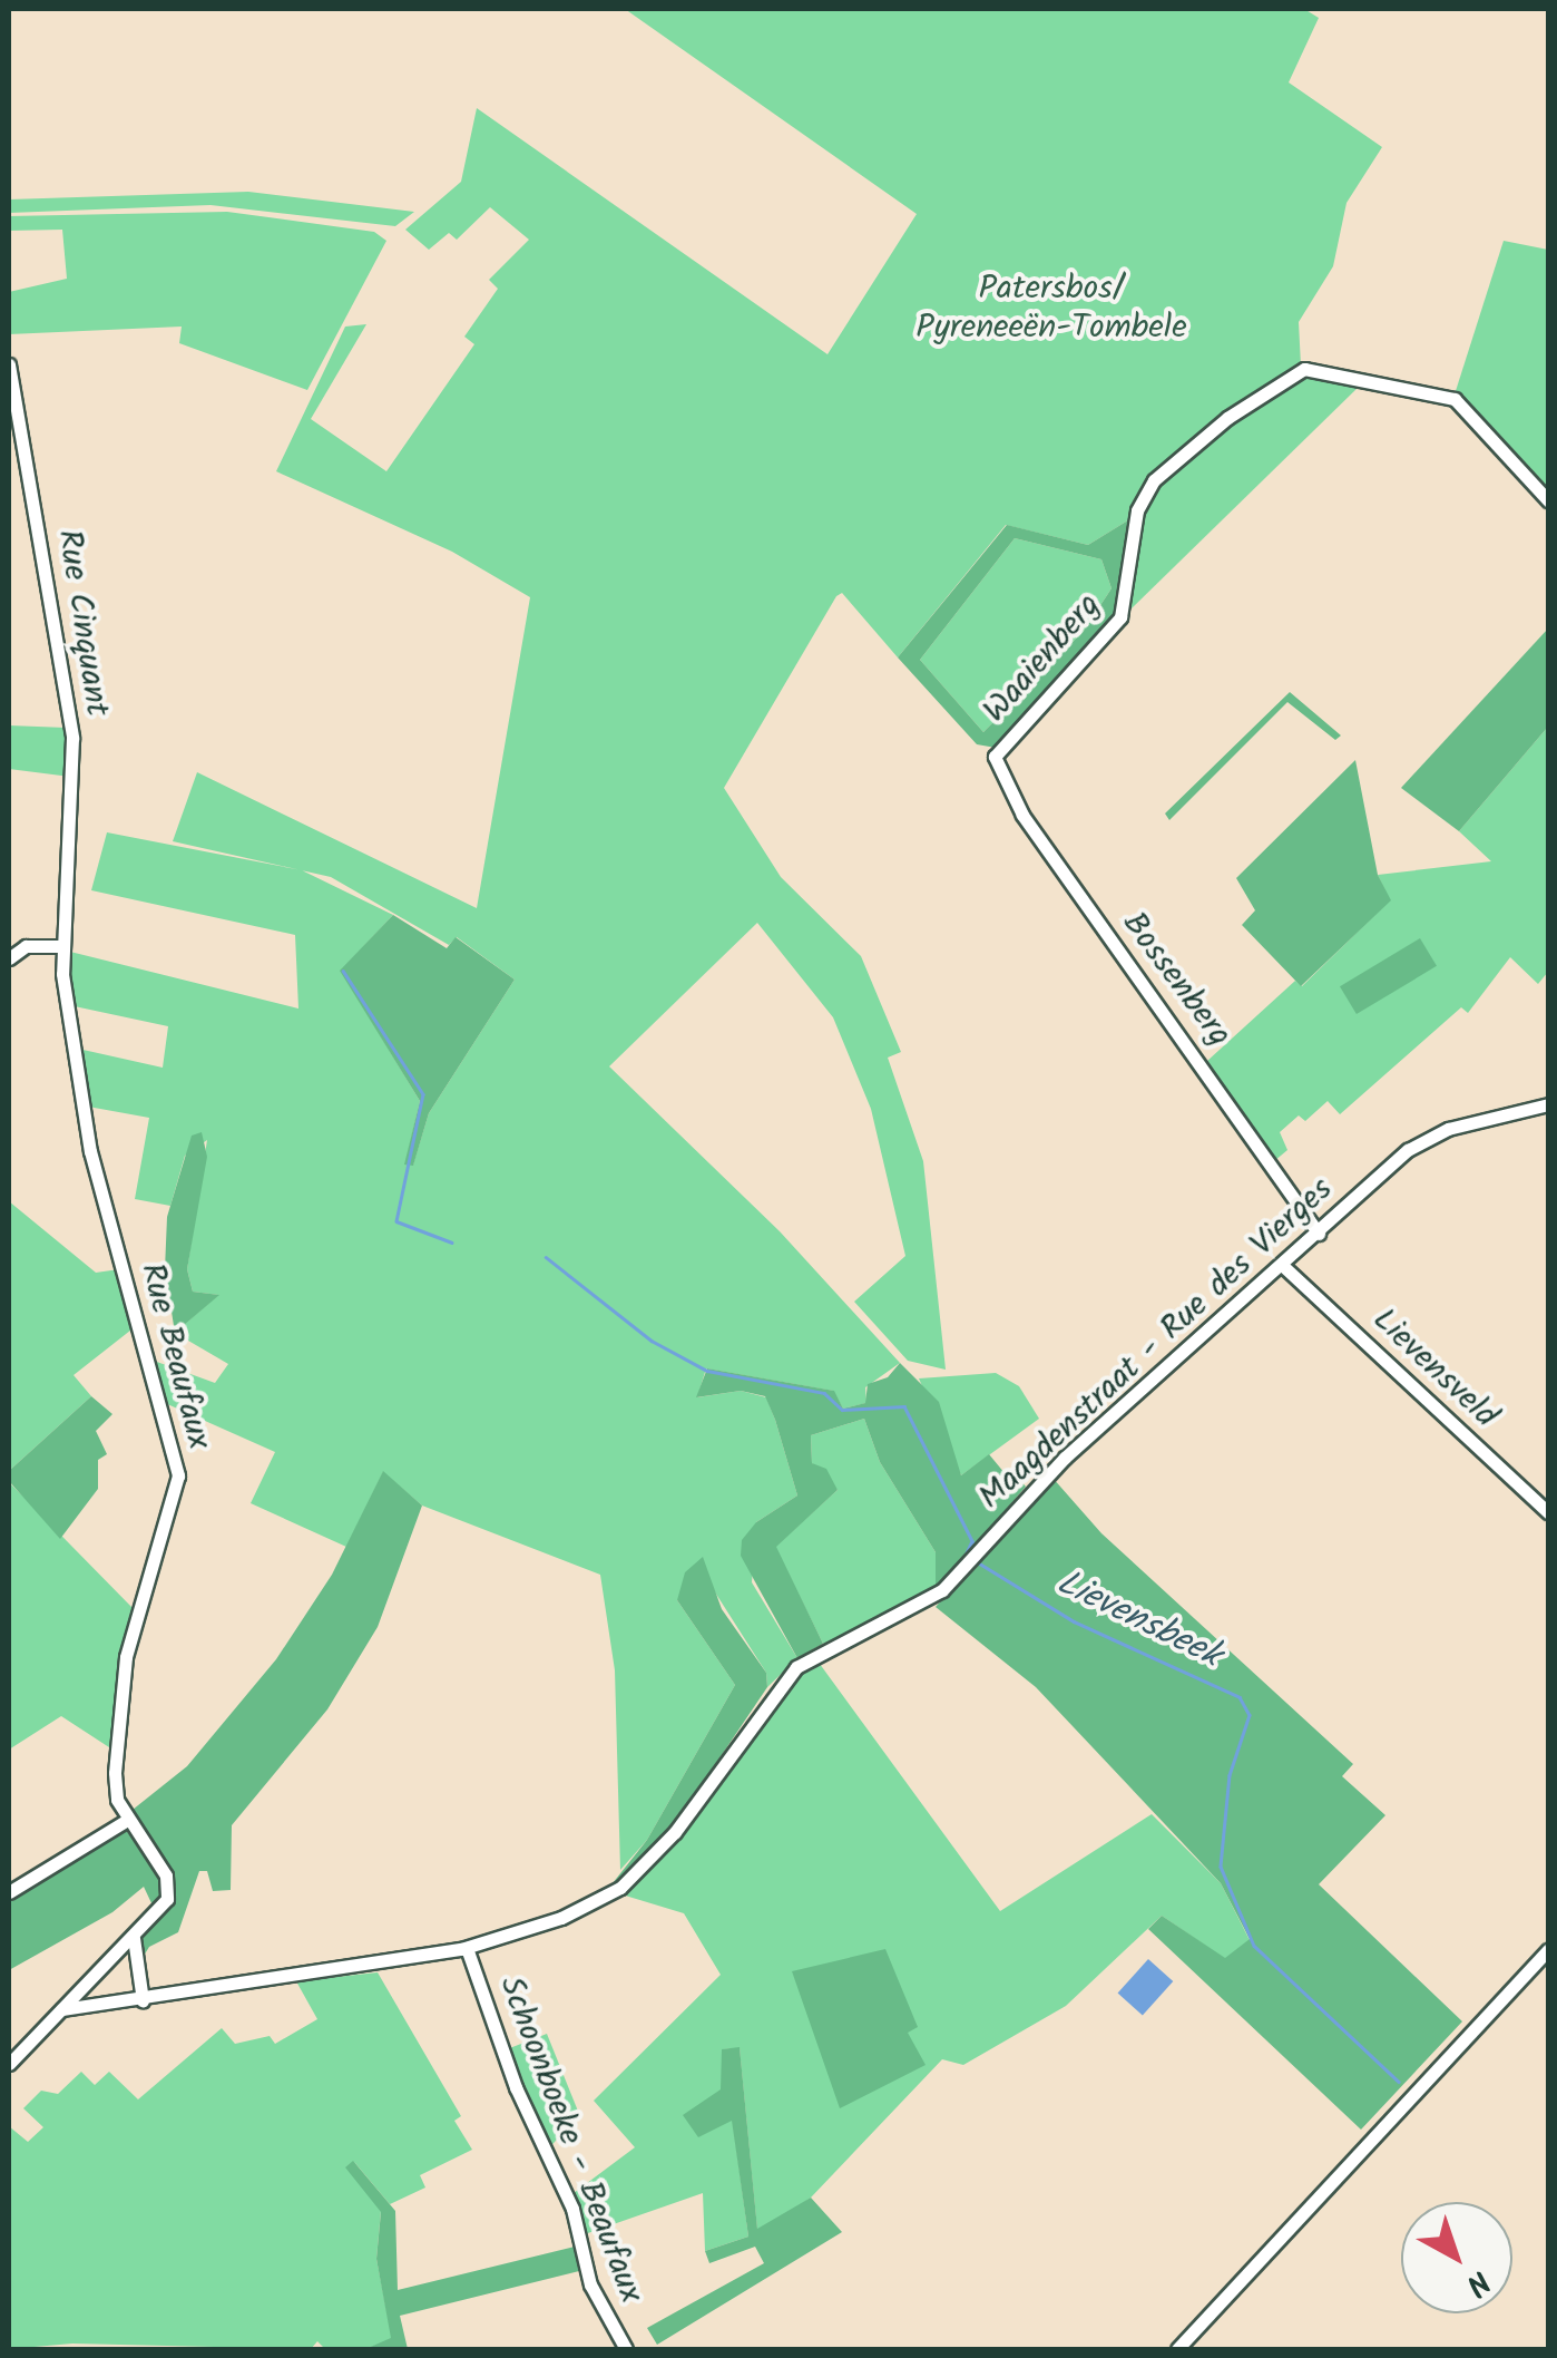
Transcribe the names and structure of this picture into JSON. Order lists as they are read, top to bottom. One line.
{"streets":{"street":["Rue Cinquant","Waaienberg","Bossenberg","Maagdenstraat - Rue des Vierges","Rue Beaufaux","Lievensveld","Schoonboeke - Beaufaux"]},"crossings":[["Rue Cinquant","Rue Beaufaux"],["Waaienberg","Bossenberg"],["Bossenberg","Maagdenstraat - Rue des Vierges"],["Maagdenstraat - Rue des Vierges","Lievensveld"],["Maagdenstraat - Rue des Vierges","Schoonboeke - Beaufaux"]],"water":["Lievensbeek"],"parks":["Patersbos/ Pyreneeën-Tombele"],"north":"bottom right"}
